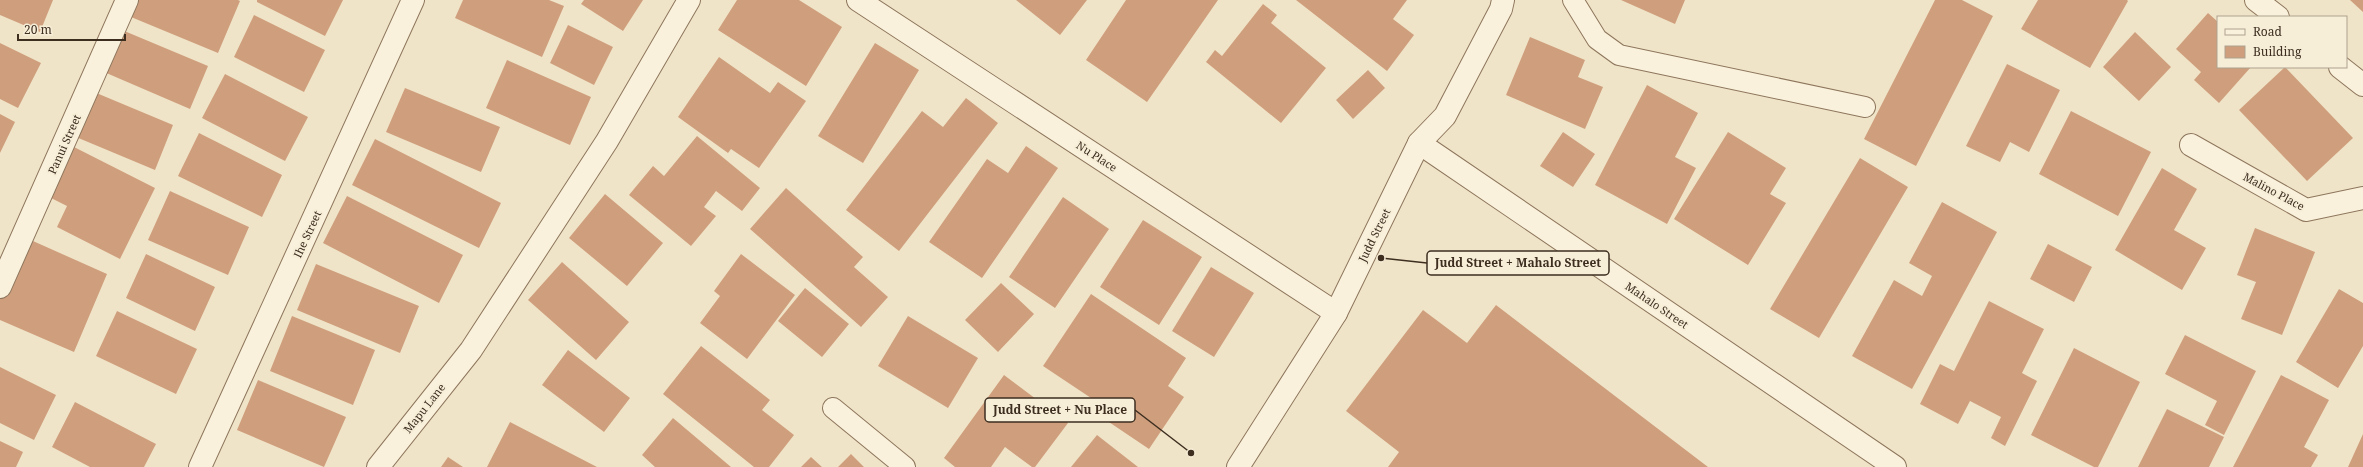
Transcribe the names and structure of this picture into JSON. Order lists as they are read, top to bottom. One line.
{"streets":{"street":["Panui Street","Nu Place","Malino Place","Ihe Street","Judd Street","Mahalo Street","Mapu Lane"]},"crossings":[["Nu Place","Judd Street"],["Judd Street","Mahalo Street"]],"places":["Judd Street + Mahalo Street","Judd Street + Nu Place"],"legend":["Road","Building"],"scale_bar":"20 m"}
